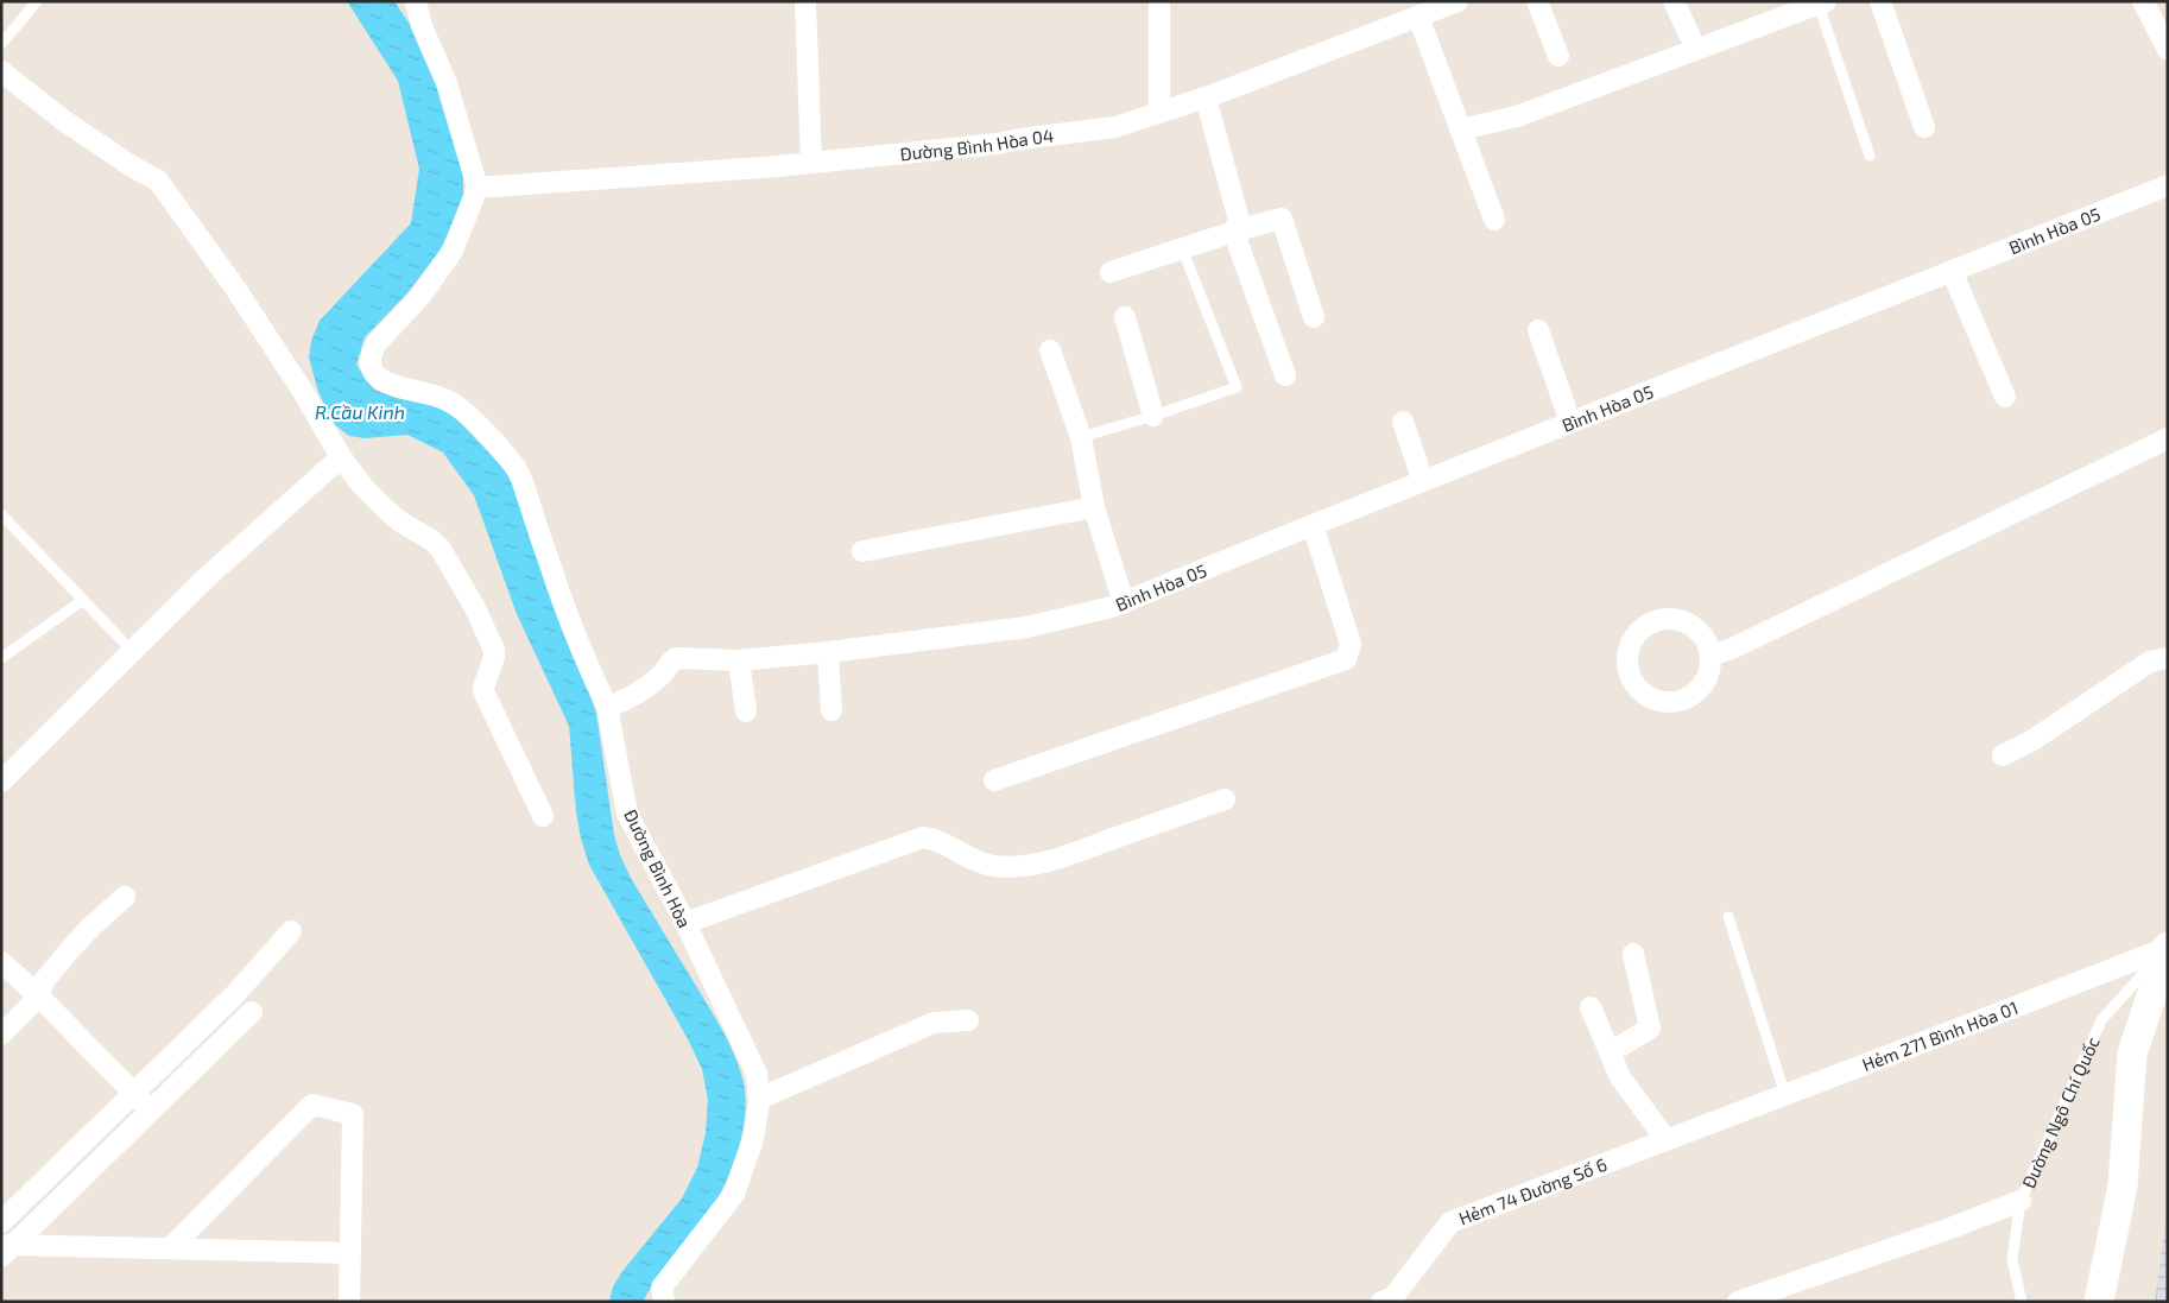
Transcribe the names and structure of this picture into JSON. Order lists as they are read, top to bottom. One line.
{"streets":{"street":["Đường Bình Hòa 04","Bình Hòa 05","Đường Bình Hòa","Hẻm 271 Bình Hòa 01","Hẻm 74 Đường Số 6"],"lane":["Đường Ngô Chí Quốc"]},"crossings":[["Đường Bình Hòa 04","Đường Bình Hòa"],["Hẻm 271 Bình Hòa 01","Đường Ngô Chí Quốc"],["Hẻm 271 Bình Hòa 01","Hẻm 74 Đường Số 6"]],"water":["R.Cầu Kinh"]}
